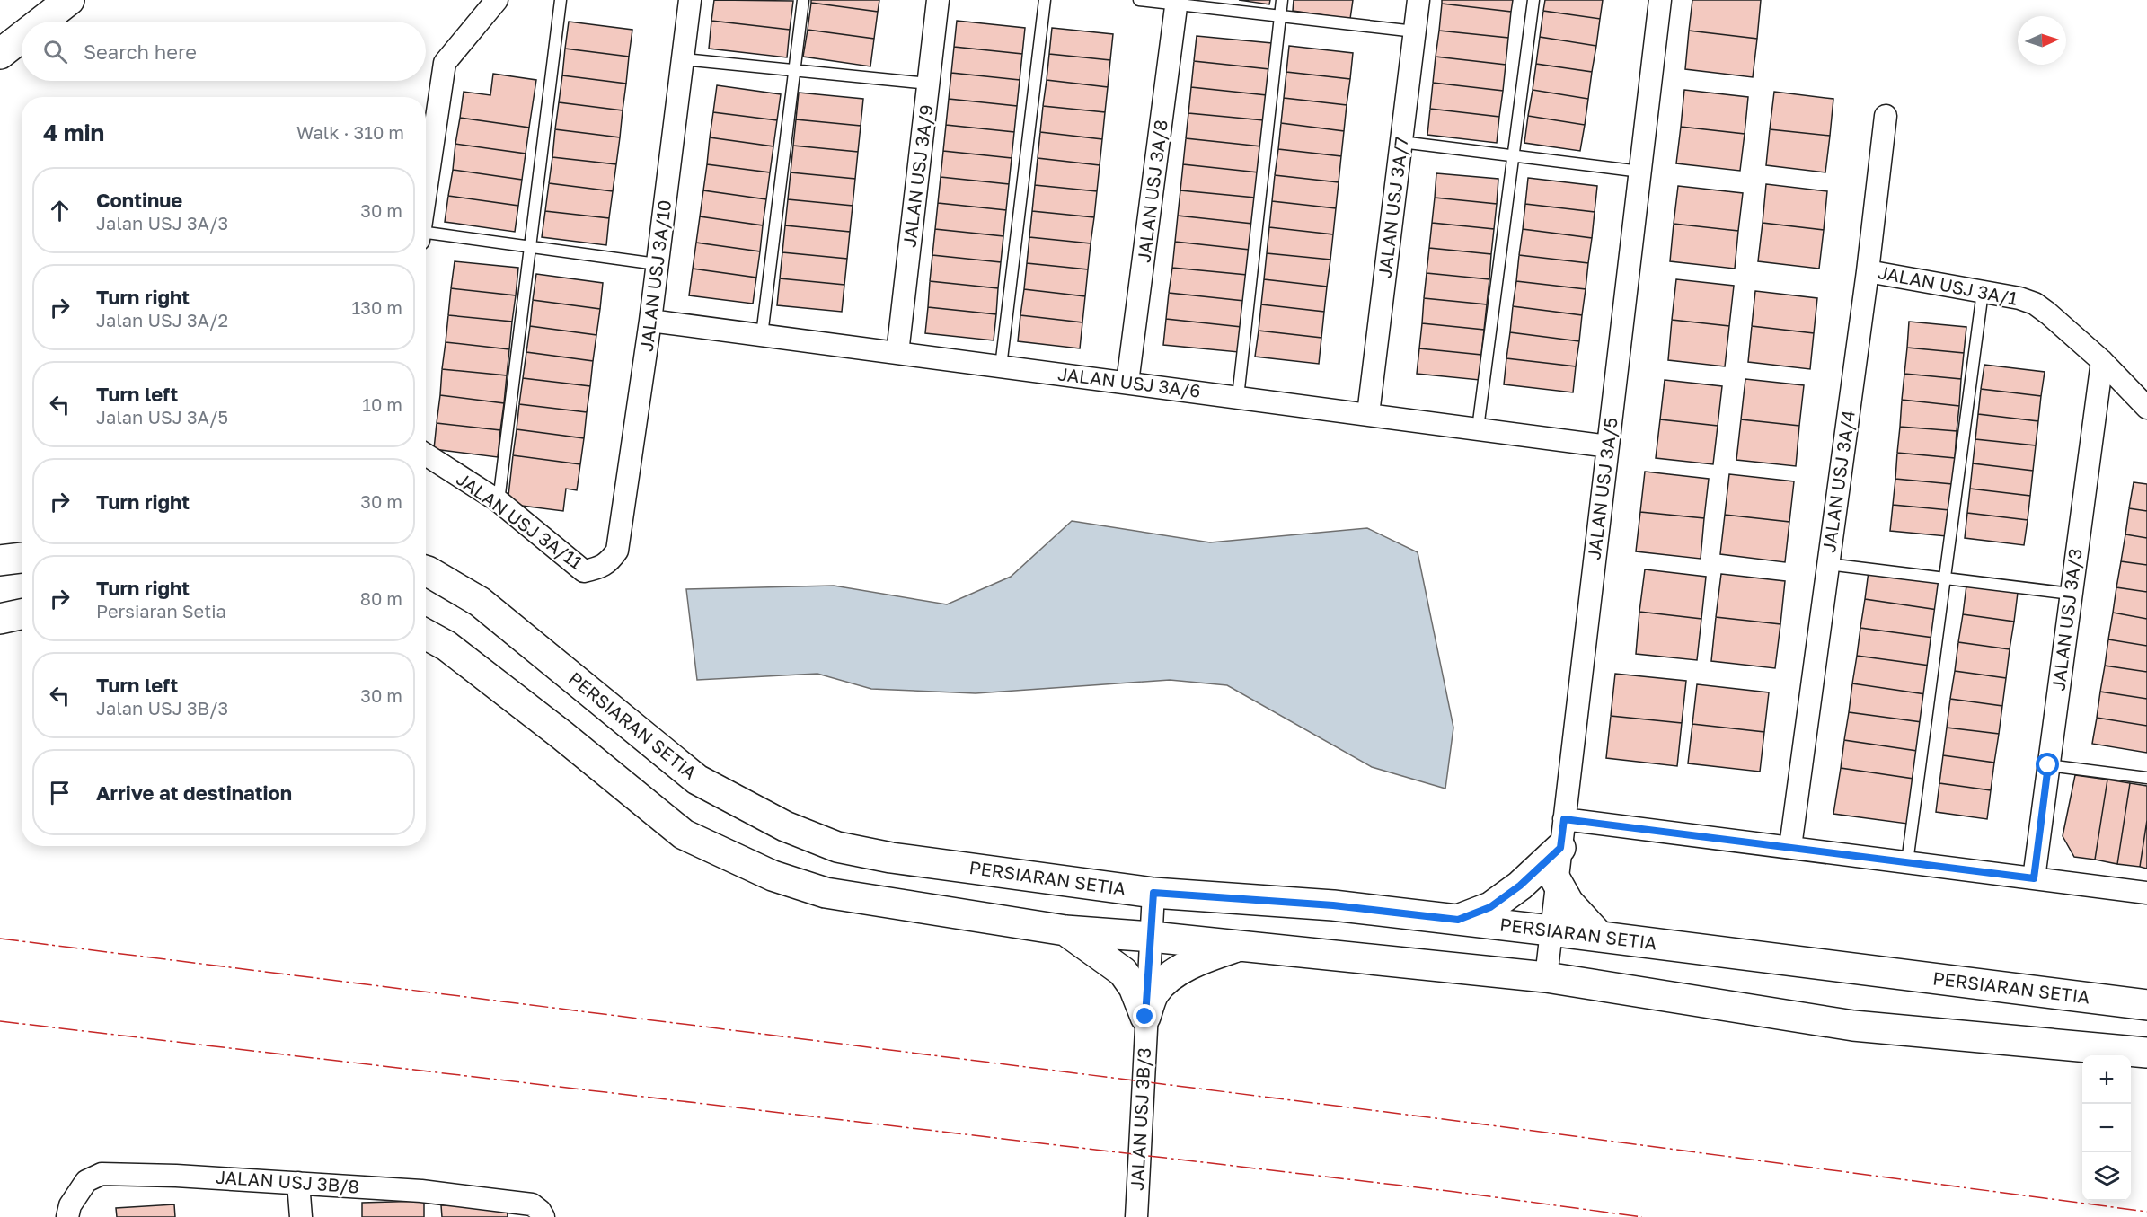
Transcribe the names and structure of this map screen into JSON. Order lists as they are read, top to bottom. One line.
{"streets":{"main road":["PERSIARAN SETIA"],"street":["JALAN USJ 3A/9","JALAN USJ 3A/8","JALAN USJ 3A/7","JALAN USJ 3A/10","JALAN USJ 3A/1","JALAN USJ 3A/6","JALAN USJ 3A/4","JALAN USJ 3A/5","JALAN USJ 3A/11","JALAN USJ 3A/3","JALAN USJ 3B/3","JALAN USJ 3B/8"]},"crossings":[["JALAN USJ 3A/9","JALAN USJ 3A/6"],["JALAN USJ 3A/8","JALAN USJ 3A/6"],["JALAN USJ 3A/7","JALAN USJ 3A/6"],["JALAN USJ 3A/10","JALAN USJ 3A/6"],["JALAN USJ 3A/10","JALAN USJ 3A/11"],["JALAN USJ 3A/1","JALAN USJ 3A/4"],["JALAN USJ 3A/1","JALAN USJ 3A/3"],["JALAN USJ 3A/6","JALAN USJ 3A/5"],["JALAN USJ 3A/5","PERSIARAN SETIA"],["PERSIARAN SETIA","JALAN USJ 3B/3"]],"north":"right","page":{"search":"Search here","heading":["4 min","Walk · 310 m"],"list":[["Continue","Jalan USJ 3A/3","30 m"],["Turn right","Jalan USJ 3A/2","130 m"],["Turn left","Jalan USJ 3A/5","10 m"],["Turn right","30 m"],["Turn right","Persiaran Setia","80 m"],["Turn left","Jalan USJ 3B/3","30 m"],"Arrive at destination"],"map_buttons":["+","−"]}}
